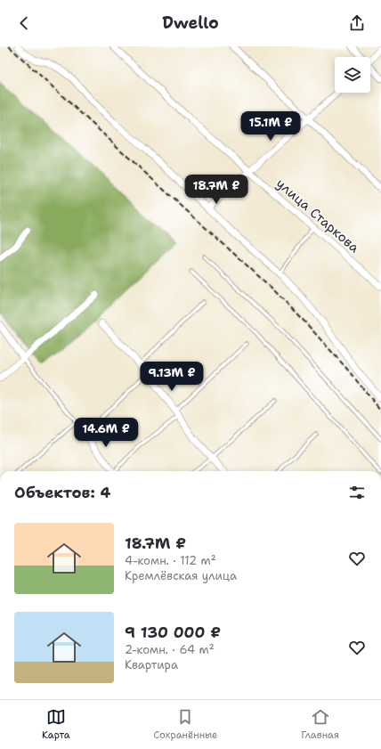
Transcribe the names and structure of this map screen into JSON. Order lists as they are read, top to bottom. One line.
{"streets":{"street":["улица Старкова"]},"page":{"header":"Dwello","price":["15.1M ₽","18.7M ₽","9.13M ₽","14.6M ₽"],"heading":"Объектов: 4","list":[{"name":"18.7M ₽","note":"4-комн. · 112 m² · Кремлёвская улица"},{"name":"9 130 000 ₽","note":"2-комн. · 64 m² · Квартира"}],"tabs":["Карта","Сохранённые","Главная"]}}
